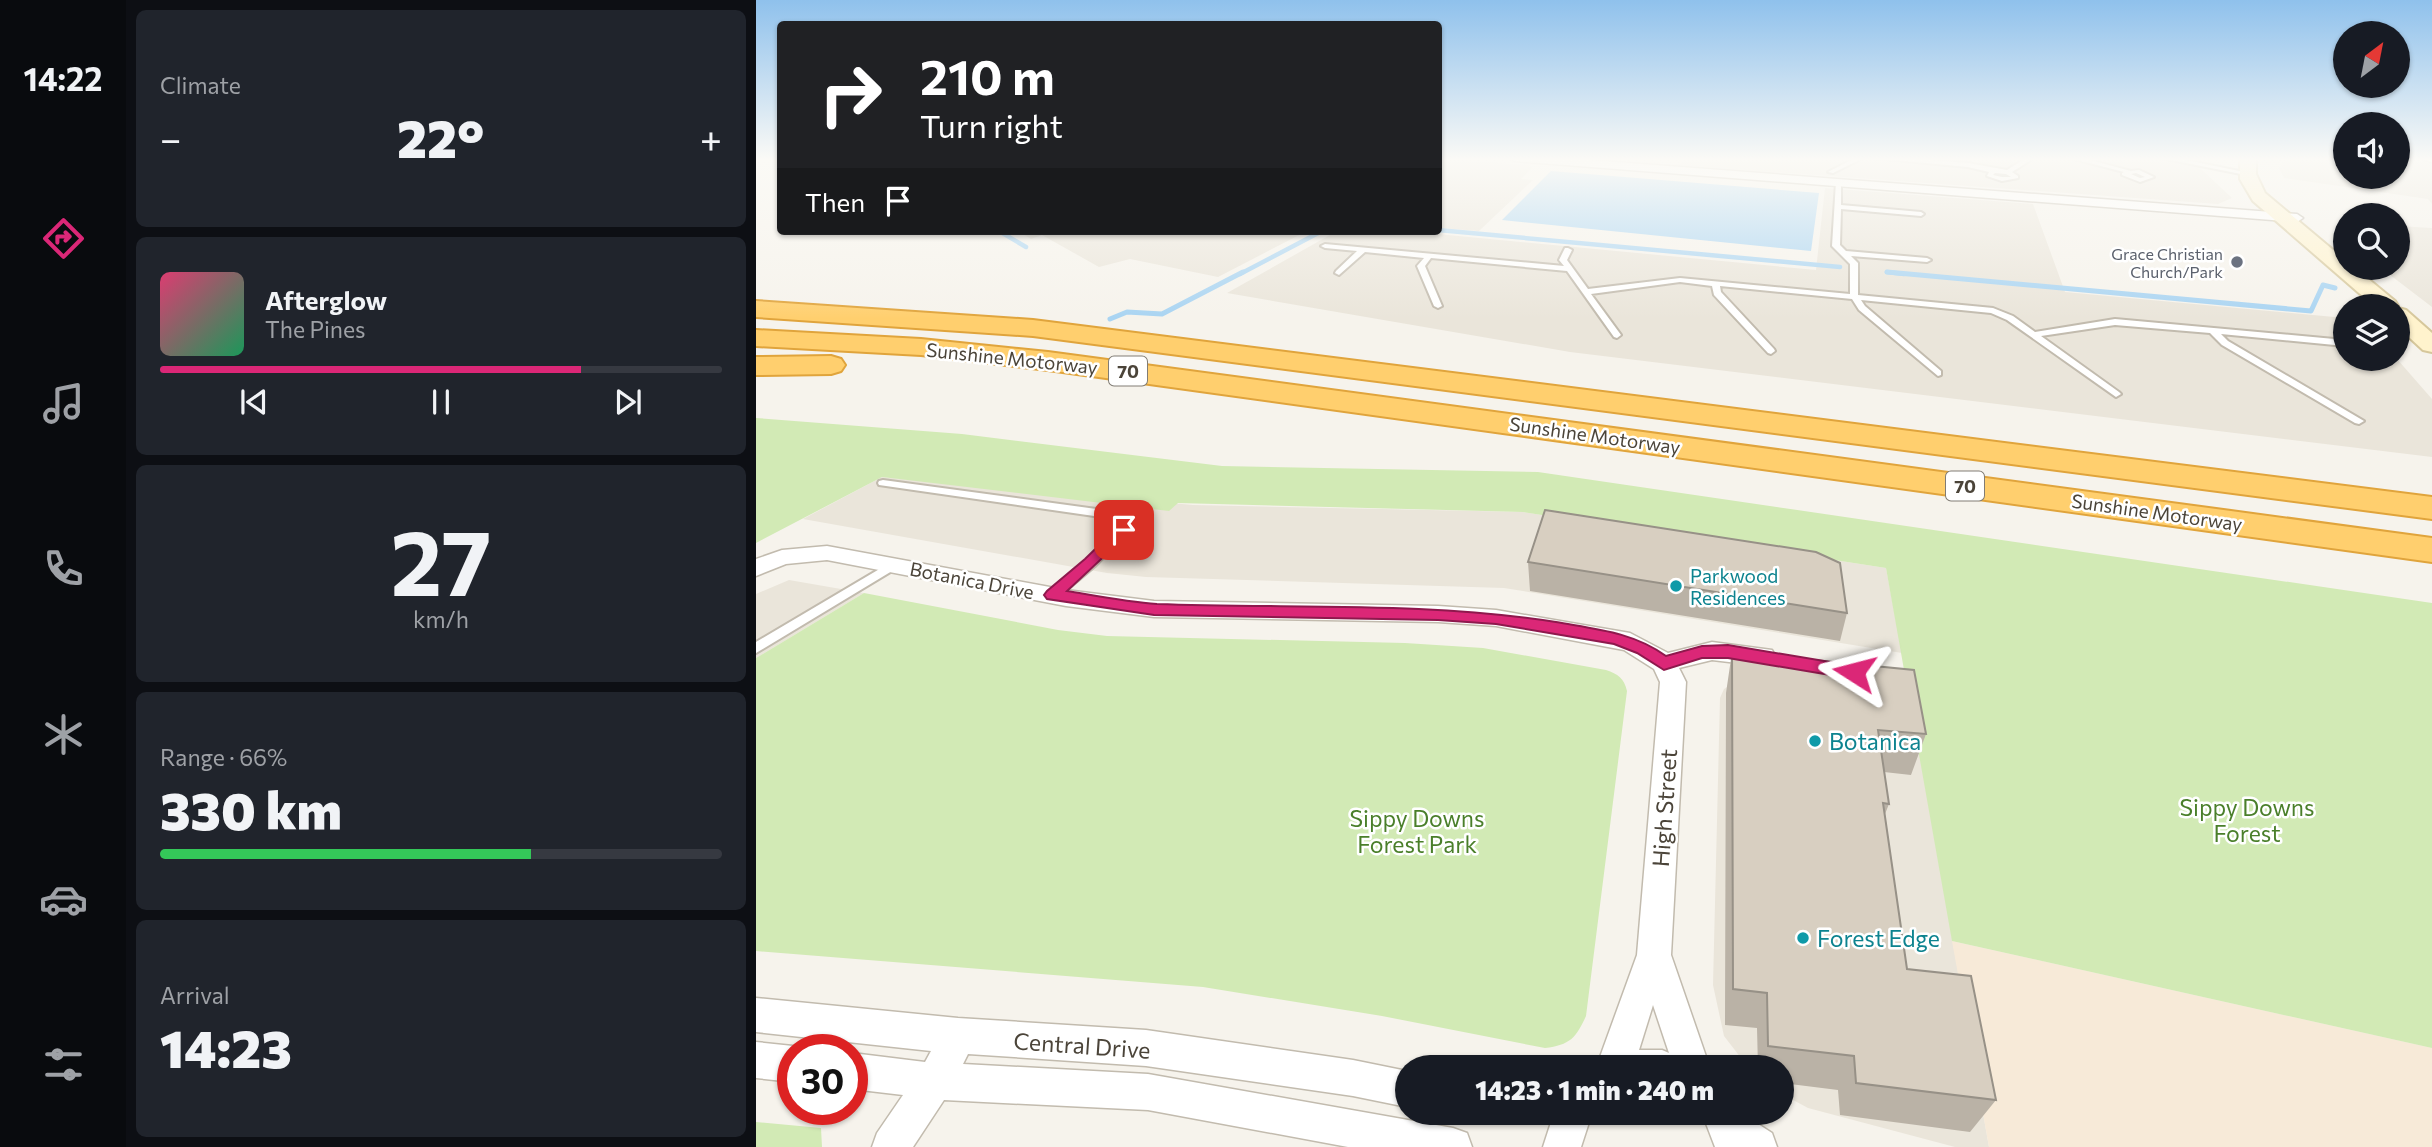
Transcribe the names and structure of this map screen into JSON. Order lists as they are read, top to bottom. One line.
{"streets":{"highway":["Sunshine Motorway","70"],"street":["Botanica Drive","High Street","Central Drive"]},"crossings":[["Botanica Drive","High Street"]],"parks":["Sippy Downs Forest","Sippy Downs Forest Park"],"places":["Grace Christian Church/Park","Parkwood Residences","Botanica","Forest Edge"],"north":"top right","page":{"tabs":"14:22","tile":["Climate",["27","km/h"],["Range · 66%","330 km"],["Arrival","14:23"]],"turn":["210 m","Turn right"],"heat":["−","22°","+"],"then":"Then","song":["Afterglow","The Pines"],"limit":"30","trip":"14:23 · 1 min · 240 m"}}
